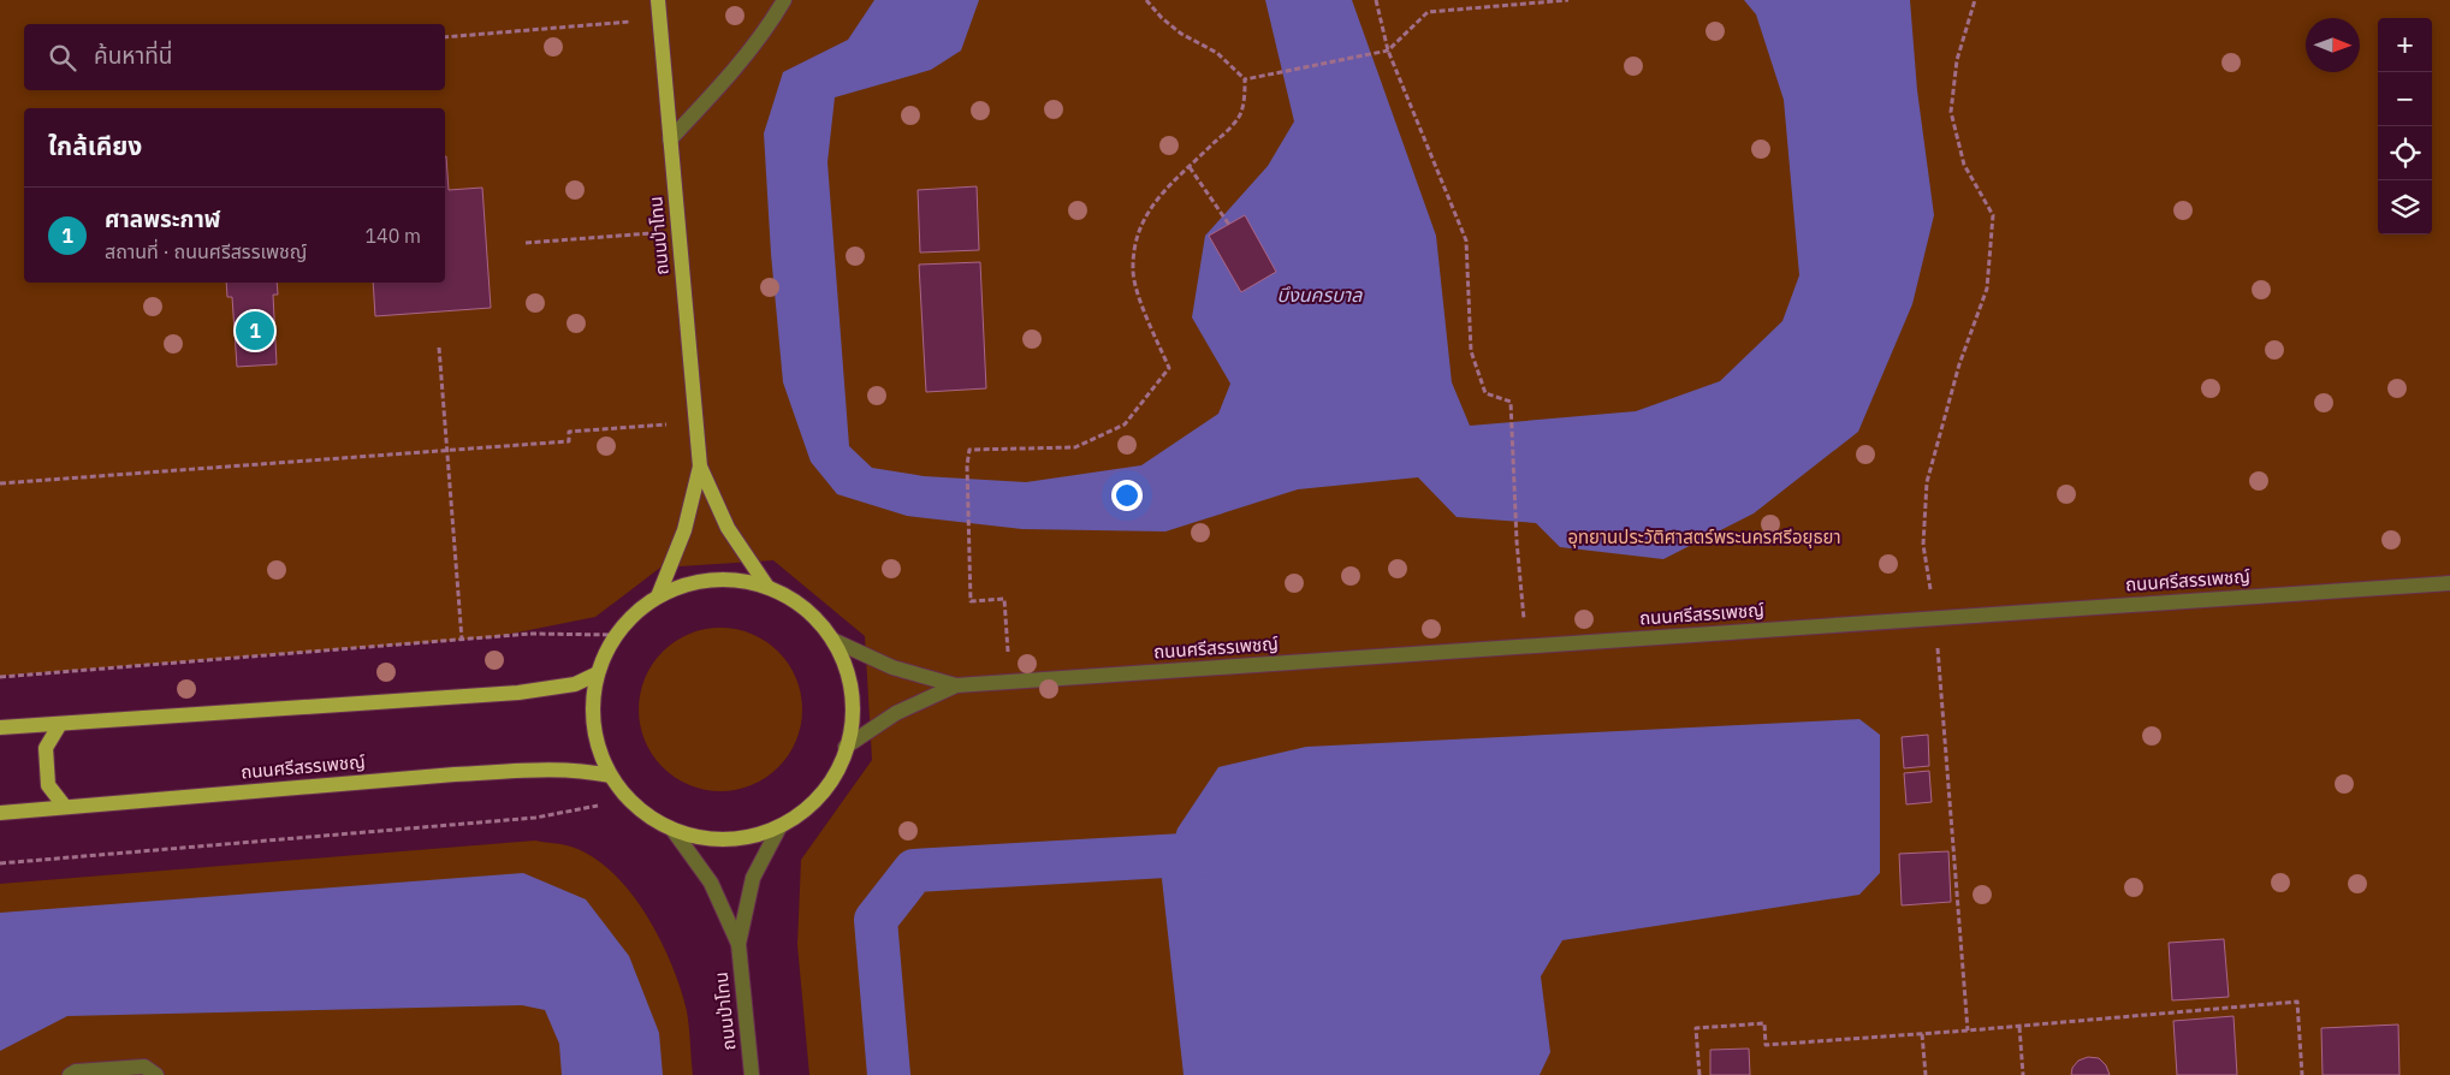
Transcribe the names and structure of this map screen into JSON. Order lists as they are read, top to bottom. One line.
{"streets":{"main road":["ถนนป่าโทน","ถนนศรีสรรเพชญ์"]},"water":["บึงนครบาล"],"parks":["อุทยานประวัติศาสตร์พระนครศรีอยุธยา"],"north":"right","page":{"map_buttons":["+","−"],"search":"ค้นหาที่นี่","heading":"ใกล้เคียง","list":[{"mark":"1","name":"ศาลพระกาฬ","note":"สถานที่ · ถนนศรีสรรเพชญ์","value":"140 m"}],"pins":"1"}}
